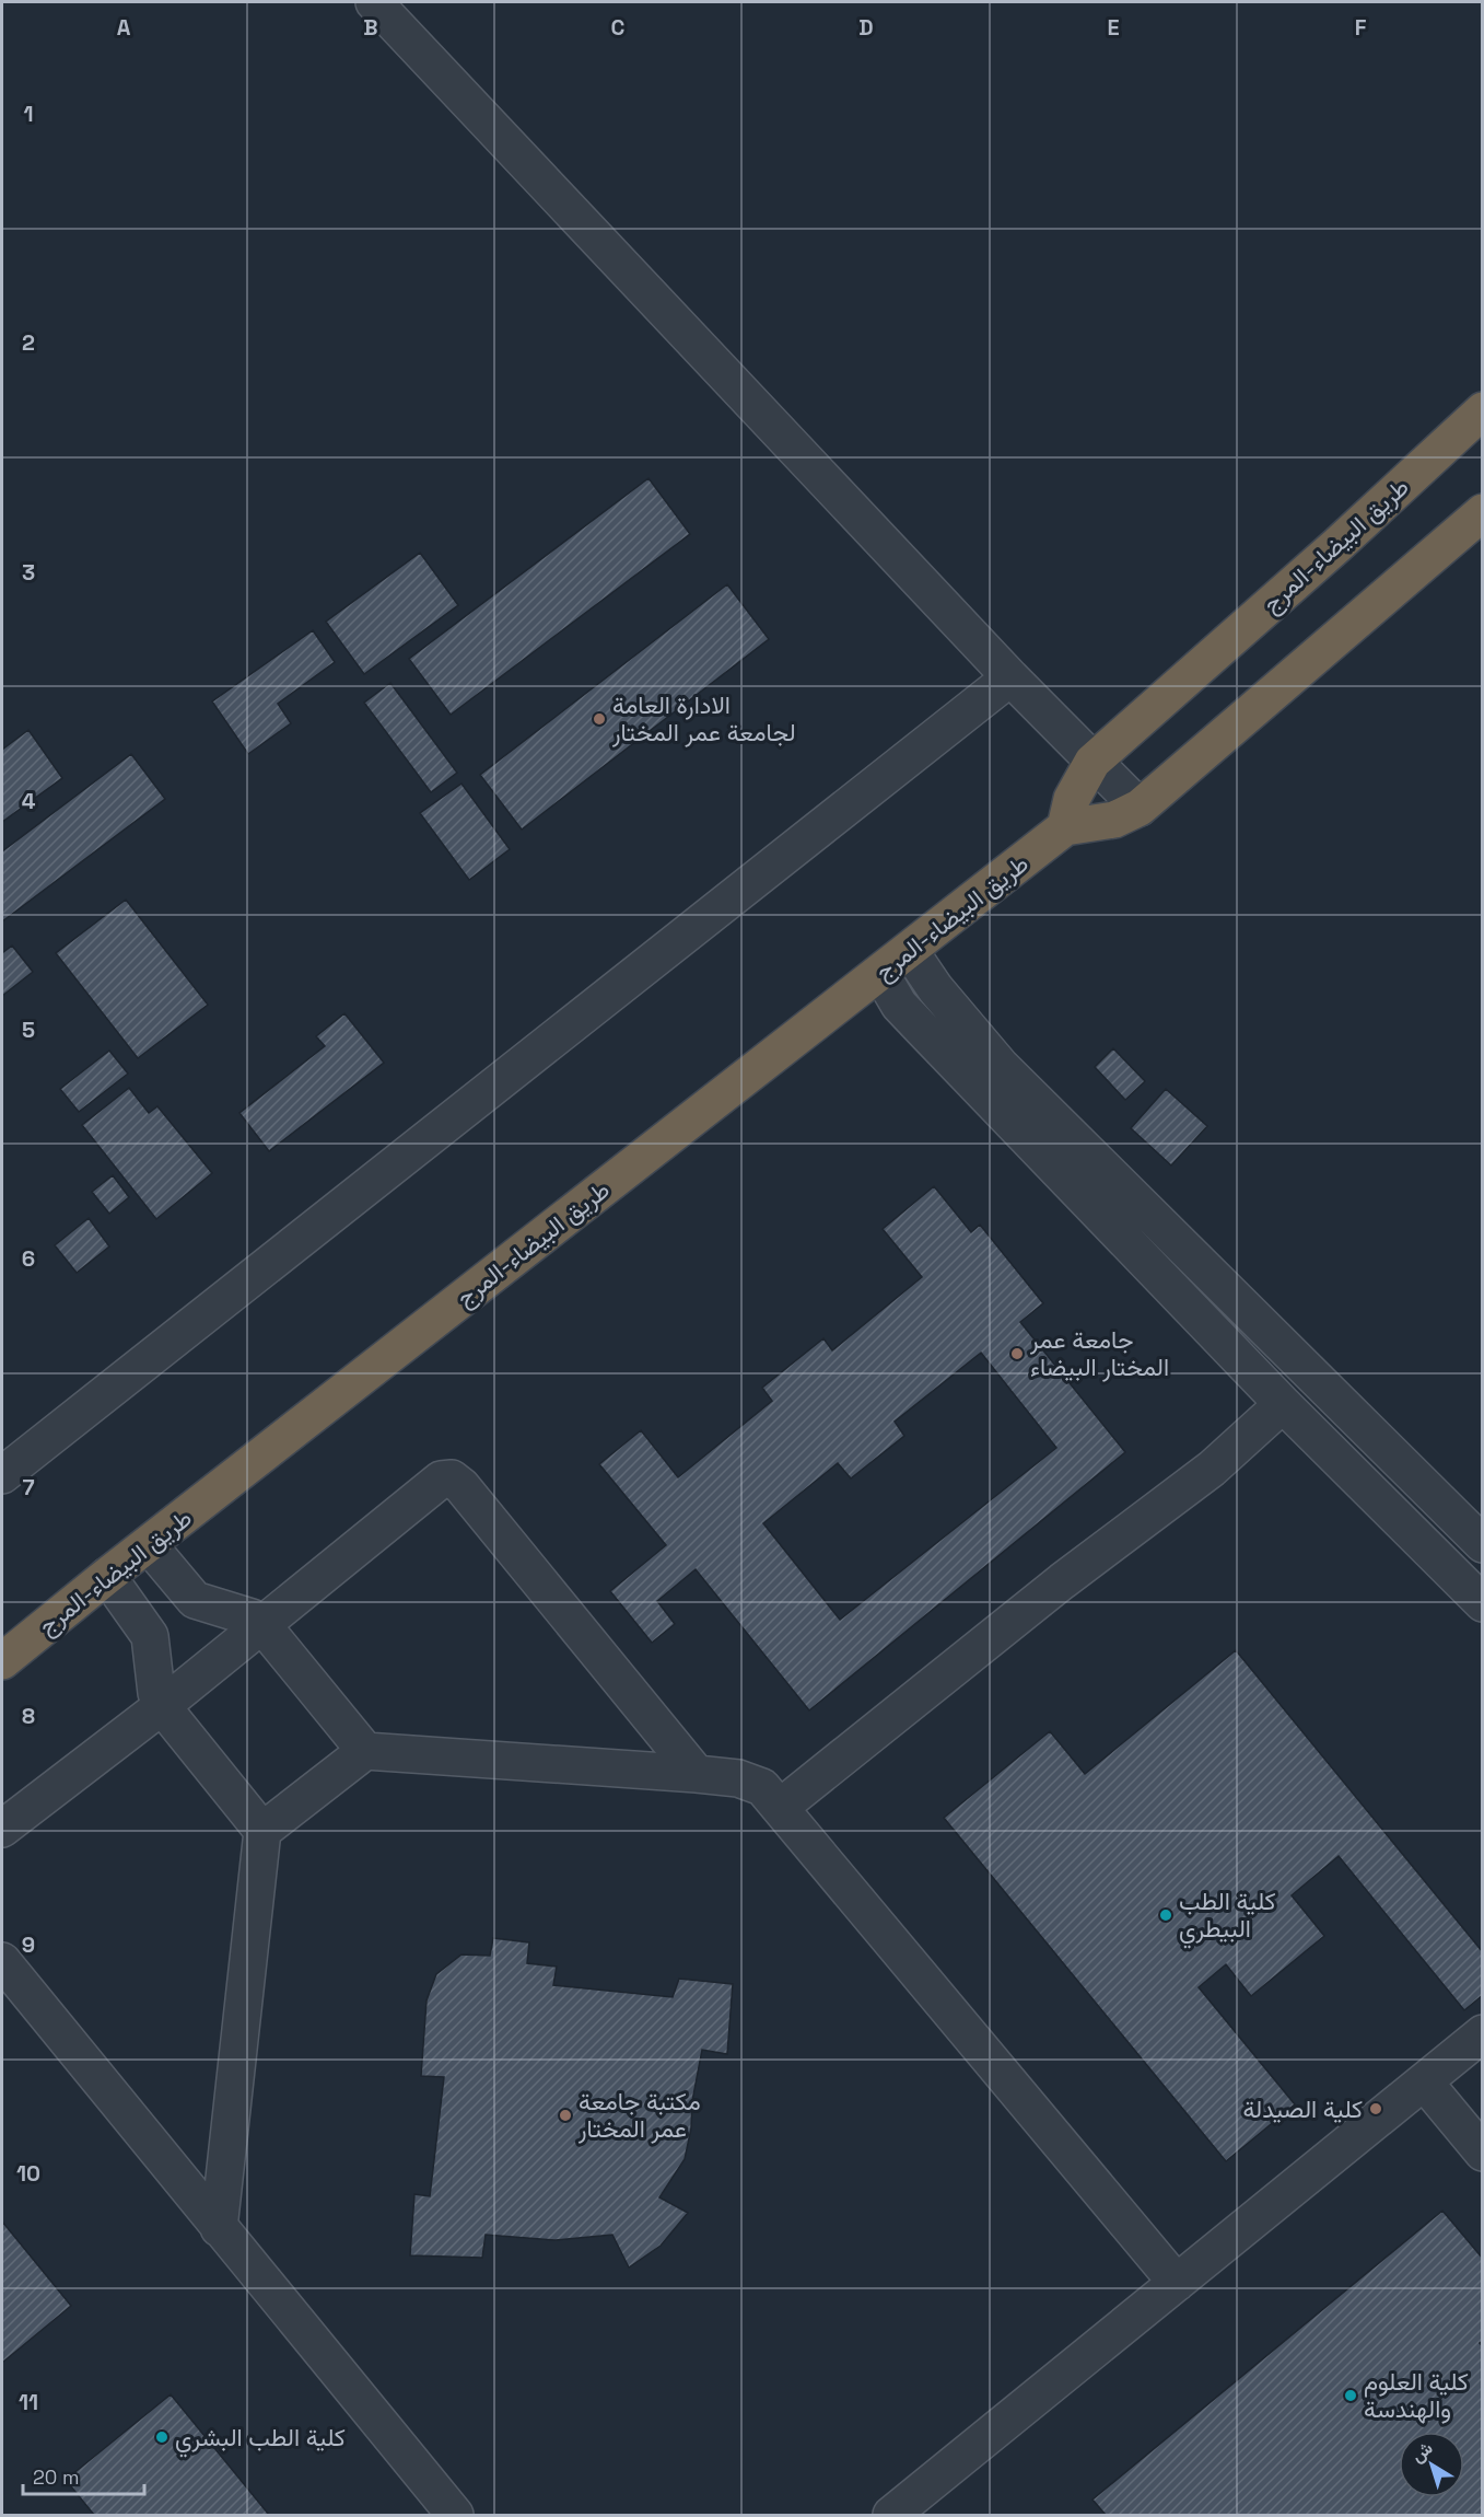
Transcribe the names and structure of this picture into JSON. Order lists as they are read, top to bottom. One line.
{"streets":{"highway":["طريق البيضاء-المرج"]},"places":["الادارة العامة لجامعة عمر المختار","جامعة عمر المختار البيضاء","كلية الطب البيطري","كلية الصيدلة","مكتبة جامعة عمر المختار","كلية العلوم والهندسة","كلية الطب البشري"],"scale_bar":"20 m","north":"top left","grid":{"columns":["A","B","C","D","E","F"],"rows":["1","2","3","4","5","6","7","8","9","10","11"]}}
